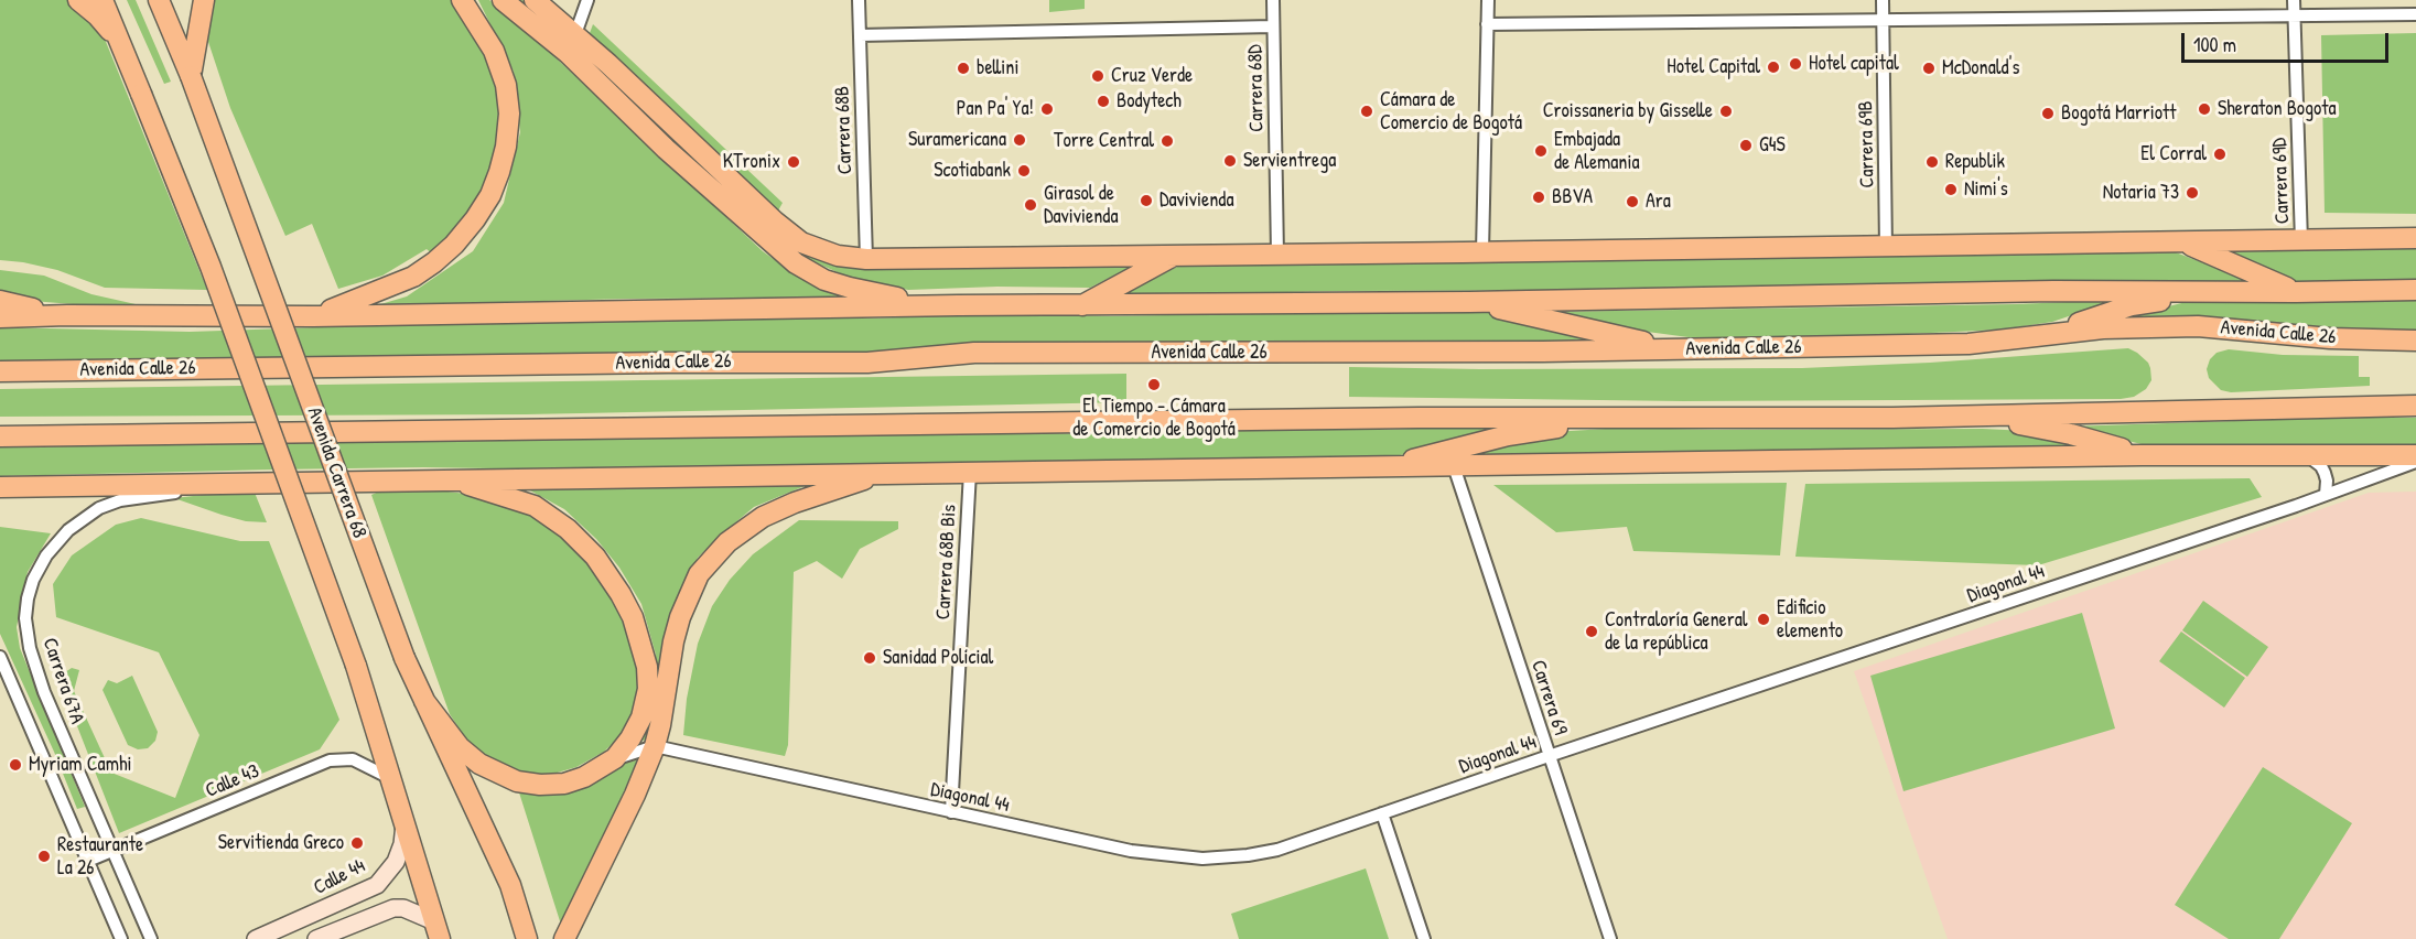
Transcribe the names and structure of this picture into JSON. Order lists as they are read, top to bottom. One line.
{"streets":{"main road":["Avenida Calle 26","Avenida Carrera 68"],"street":["Carrera 68D","Carrera 68B","Carrera 69B","Carrera 69D","Carrera 68B Bis","Diagonal 44","Carrera 67A","Carrera 69","Calle 43","Calle 44"]},"crossings":[["Carrera 68B Bis","Diagonal 44"],["Diagonal 44","Carrera 69"],["Carrera 67A","Calle 43"]],"places":["Hotel capital","Hotel Capital","bellini","McDonald's","Cruz Verde","Bodytech","Pan Pa' Ya!","Sheraton Bogota","Cámara de Comercio de Bogotá","Croissaneria by Gisselle","Bogotá Marriott","Suramericana","Torre Central","G4S","Embajada de Alemania","El Corral","Servientrega","KTronix","Republik","Scotiabank","Nimi's","Notaria 73","BBVA","Davivienda","Ara","Girasol de Davivienda","El Tiempo - Cámara de Comercio de Bogotá","Edificio elemento","Contraloría General de la república","Sanidad Policial","Myriam Camhi","Servitienda Greco","Restaurante La 26"],"scale_bar":"100 m"}
